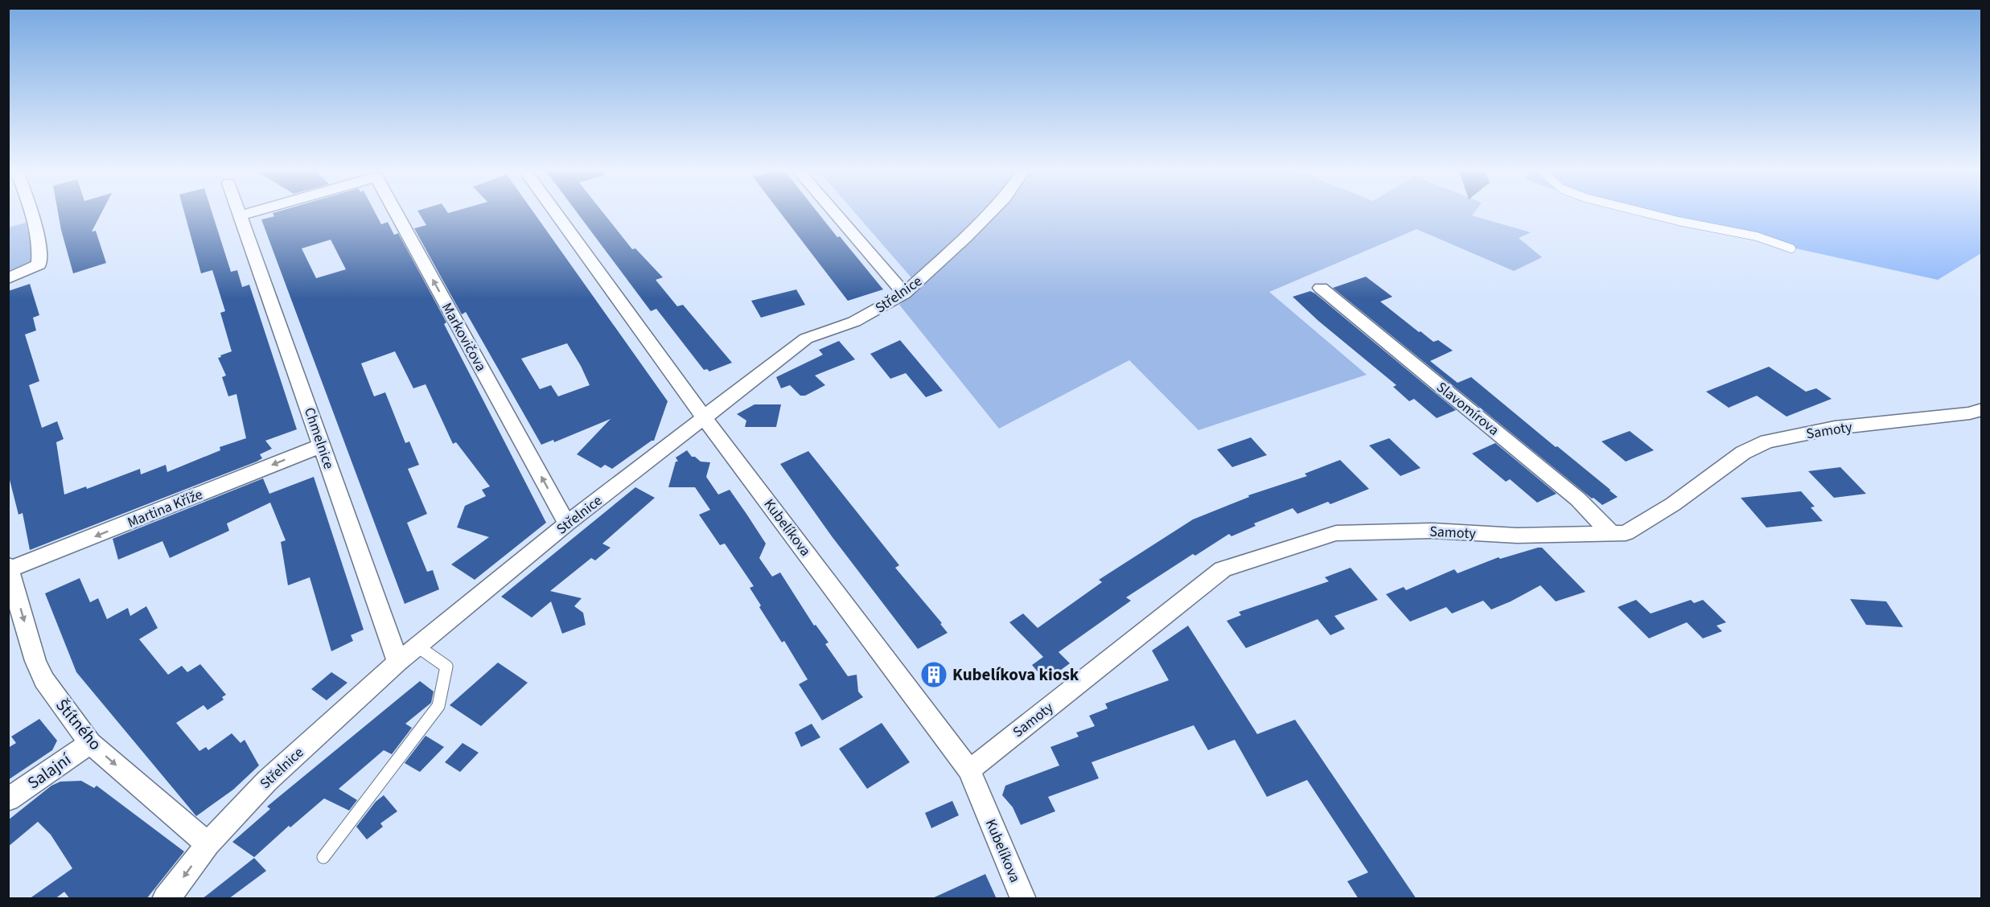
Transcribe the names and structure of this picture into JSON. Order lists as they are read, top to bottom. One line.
{"streets":{"street":["Střelnice","Markovičova","Slavomírova","Samoty","Chmelnice","Martina Kříže","Kubelíkova","Štítného","Salajní"]},"crossings":[["Střelnice","Markovičova"],["Střelnice","Chmelnice"],["Střelnice","Kubelíkova"],["Střelnice","Štítného"],["Slavomírova","Samoty"],["Samoty","Kubelíkova"],["Chmelnice","Martina Kříže"],["Martina Kříže","Štítného"],["Štítného","Salajní"]],"one_way":["Markovičova","Martina Kříže","Štítného"],"places":{"building":["Kubelíkova kiosk"]}}
